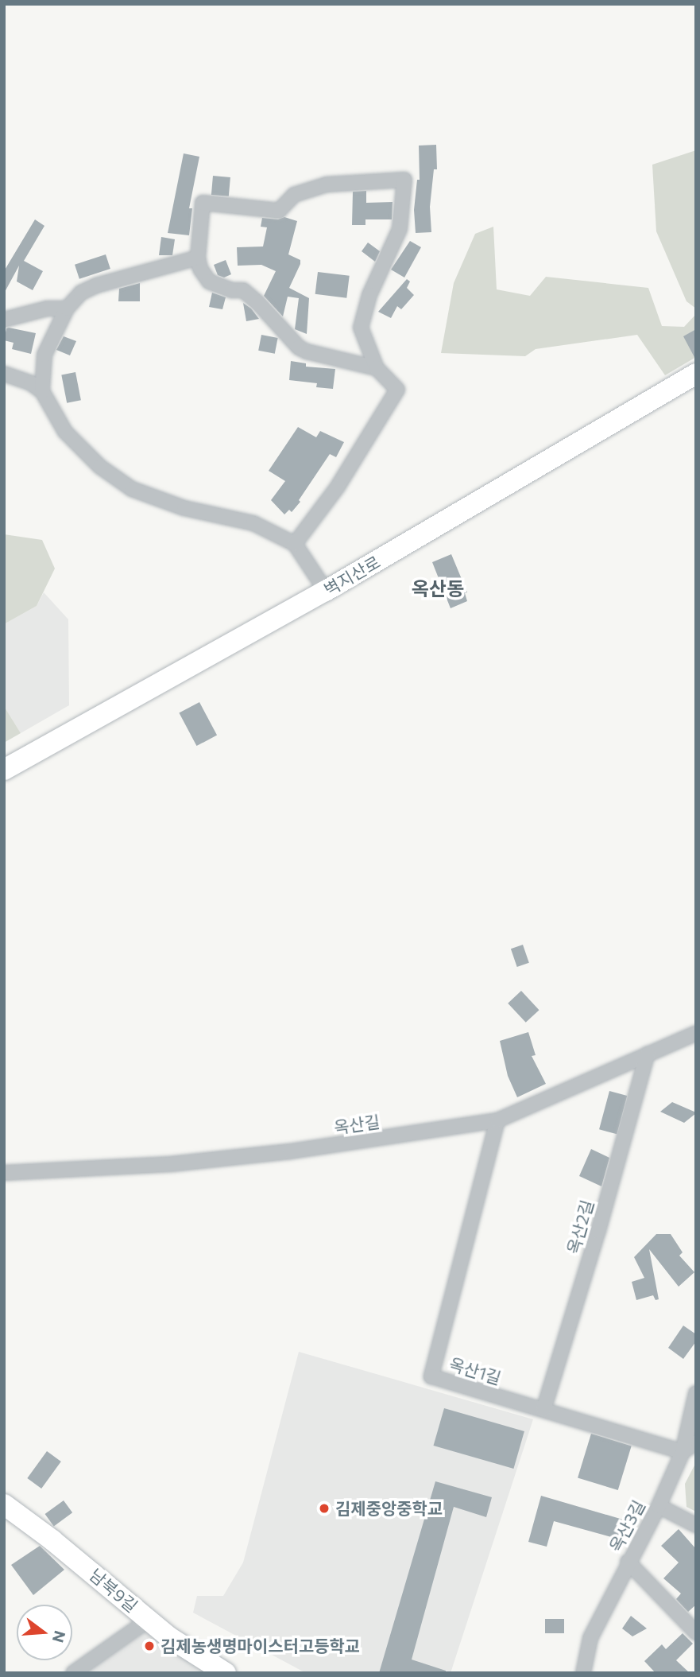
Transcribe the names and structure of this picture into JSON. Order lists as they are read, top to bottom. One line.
{"streets":{"street":["벽지산로","옥산길","옥산2길","옥산1길","옥산3길","남북9길"]},"crossings":[["옥산길","옥산2길"],["옥산길","옥산1길"],["옥산2길","옥산1길"],["옥산1길","옥산3길"]],"districts":["옥산동"],"places":["김제중앙중학교","김제농생명마이스터고등학교"],"north":"right"}
